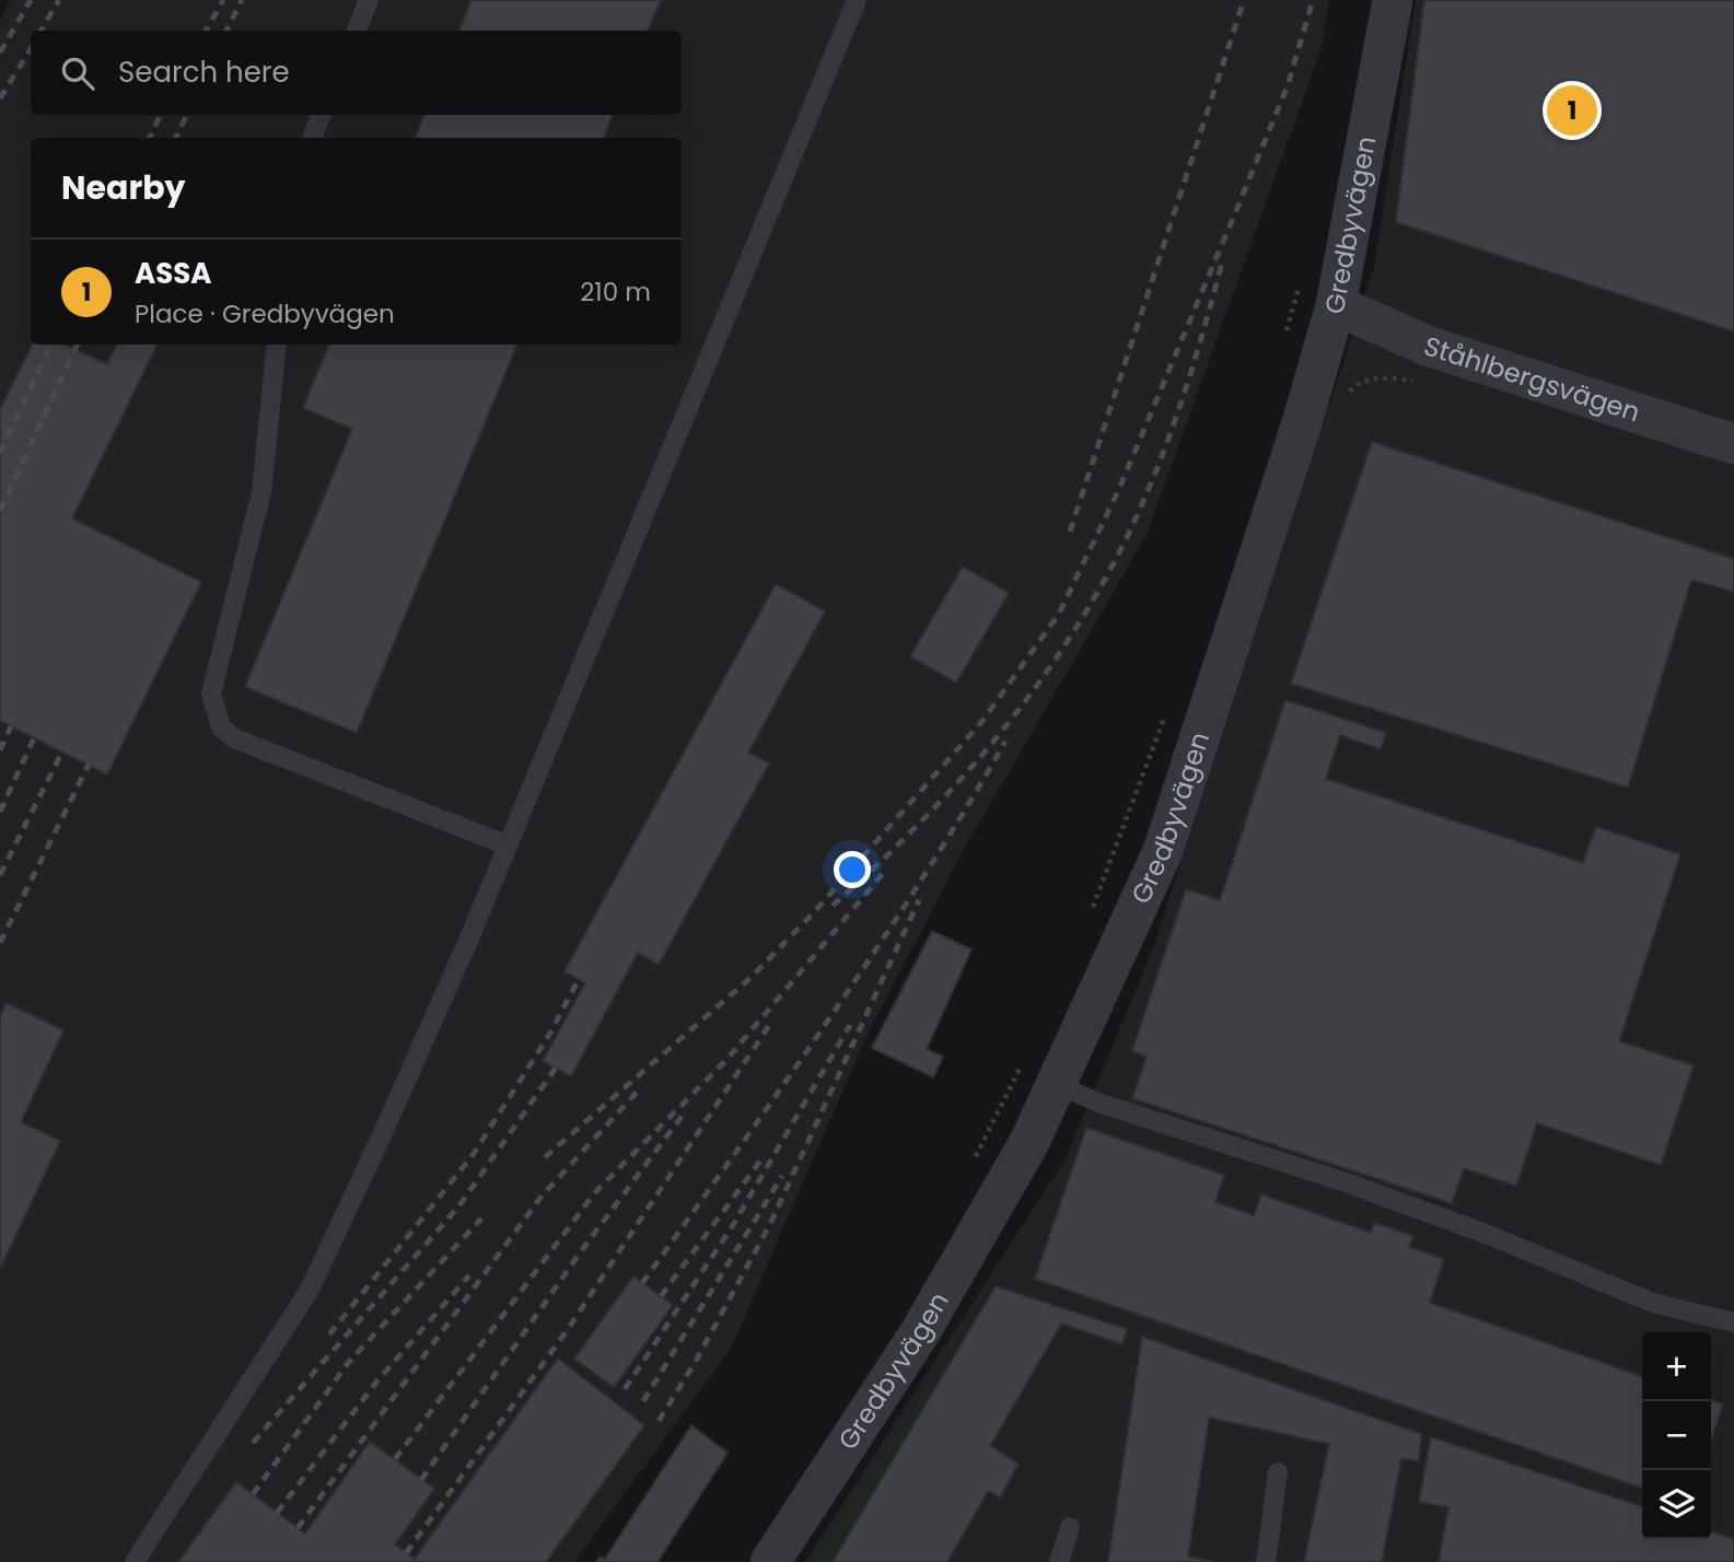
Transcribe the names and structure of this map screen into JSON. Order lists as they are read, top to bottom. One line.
{"streets":{"street":["Gredbyvägen","Ståhlbergsvägen"]},"crossings":[["Gredbyvägen","Ståhlbergsvägen"]],"page":{"search":"Search here","pins":"1","heading":"Nearby","list":[{"mark":"1","name":"ASSA","note":"Place · Gredbyvägen","value":"210 m"}],"map_buttons":["+","−"]}}
